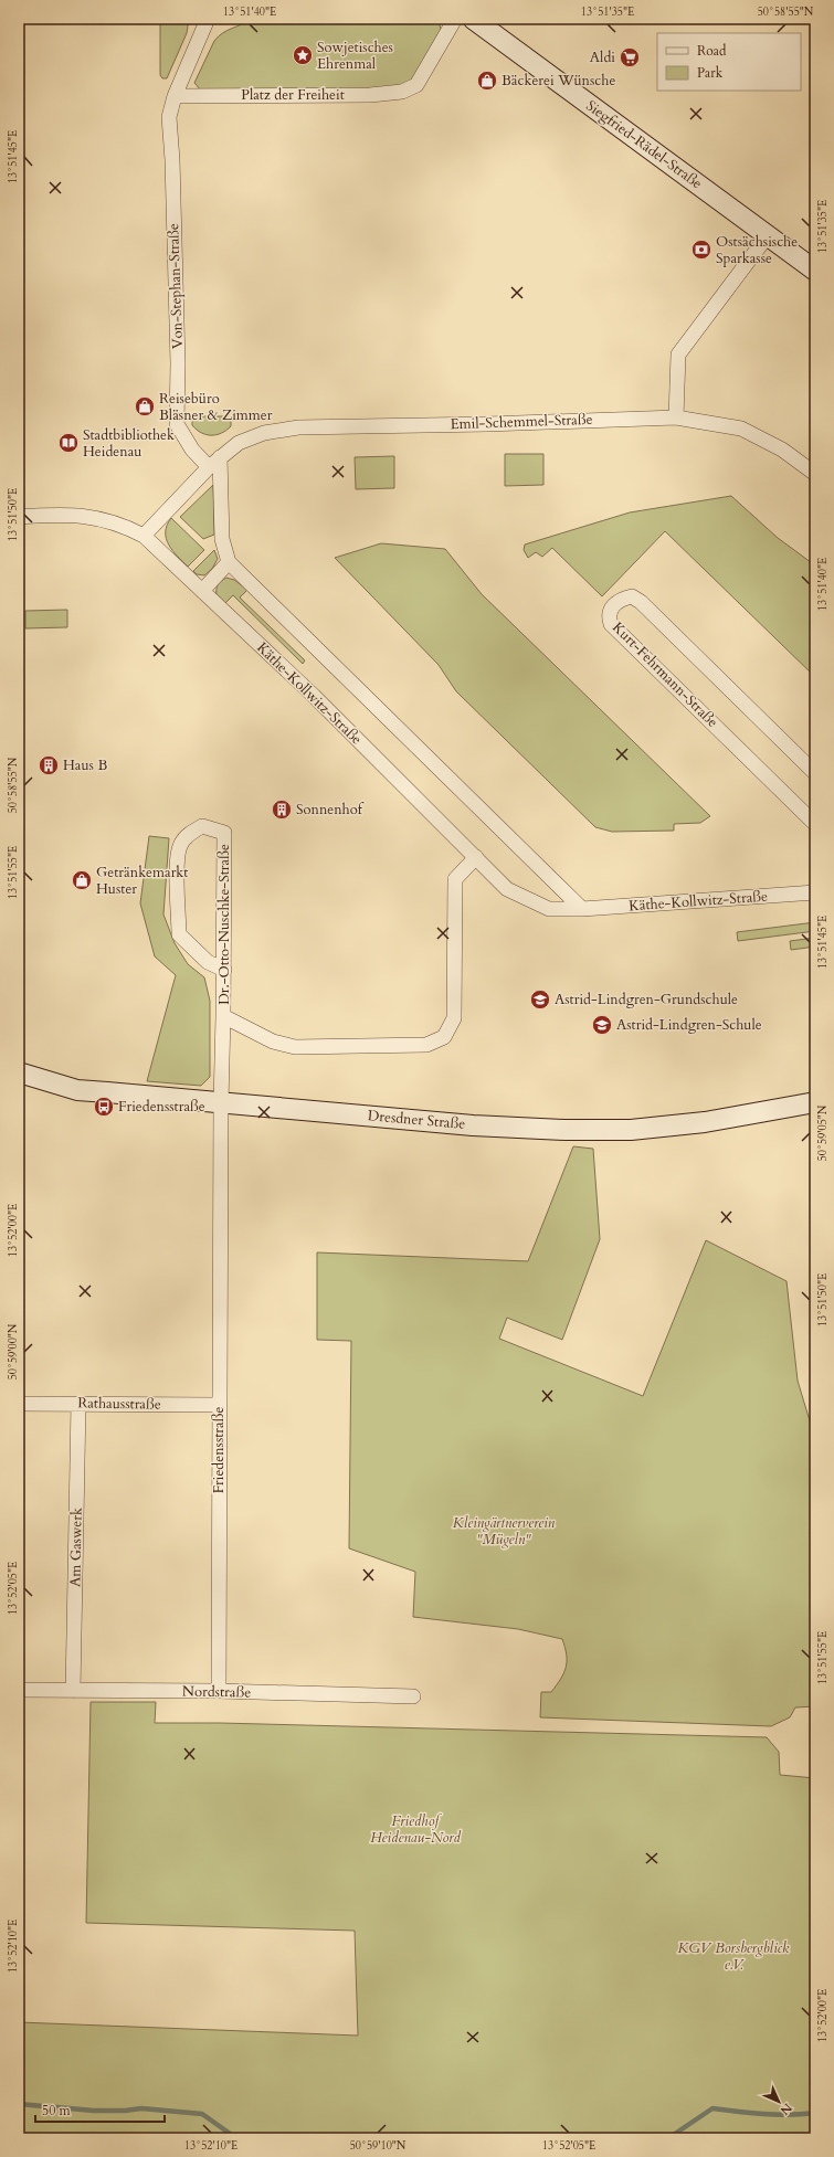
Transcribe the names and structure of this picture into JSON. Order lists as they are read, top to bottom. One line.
{"streets":{"street":["Platz der Freiheit","Siegfried-Rädel-Straße","Von-Stephan-Straße","Emil-Schemmel-Straße","Kurt-Fehrmann-Straße","Käthe-Kollwitz-Straße","Dr.-Otto-Nuschke-Straße","Dresdner Straße","Rathausstraße","Friedensstraße","Am Gaswerk","Nordstraße"]},"crossings":[["Platz der Freiheit","Von-Stephan-Straße"],["Von-Stephan-Straße","Emil-Schemmel-Straße"],["Emil-Schemmel-Straße","Käthe-Kollwitz-Straße"],["Käthe-Kollwitz-Straße","Dr.-Otto-Nuschke-Straße"],["Dr.-Otto-Nuschke-Straße","Dresdner Straße"],["Dr.-Otto-Nuschke-Straße","Friedensstraße"],["Dresdner Straße","Friedensstraße"],["Rathausstraße","Friedensstraße"],["Rathausstraße","Am Gaswerk"],["Friedensstraße","Nordstraße"],["Am Gaswerk","Nordstraße"]],"parks":["Kleingärtnerverein \"Mügeln\"","Friedhof Heidenau-Nord","KGV Borsbergblick e.V."],"places":{"place":["Sowjetisches Ehrenmal"],"supermarket":["Aldi"],"shop":["Bäckerei Wünsche","Reisebüro Bläsner & Zimmer","Getränkemarkt Huster"],"bank":["Ostsächsische Sparkasse"],"library":["Stadtbibliothek Heidenau"],"building":["Haus B","Sonnenhof"],"school or university":["Astrid-Lindgren-Grundschule","Astrid-Lindgren-Schule"],"bus stop":["Friedensstraße"]},"legend":["Road","Park"],"scale_bar":"50 m","north":"bottom right","coordinates":["13°51'40\"E","13°51'35\"E","50°58'55\"N","13°51'45\"E","13°51'50\"E","13°51'55\"E","50°59'05\"N","13°52'00\"E","50°59'00\"N","13°52'05\"E","13°52'10\"E","50°59'10\"N"]}
